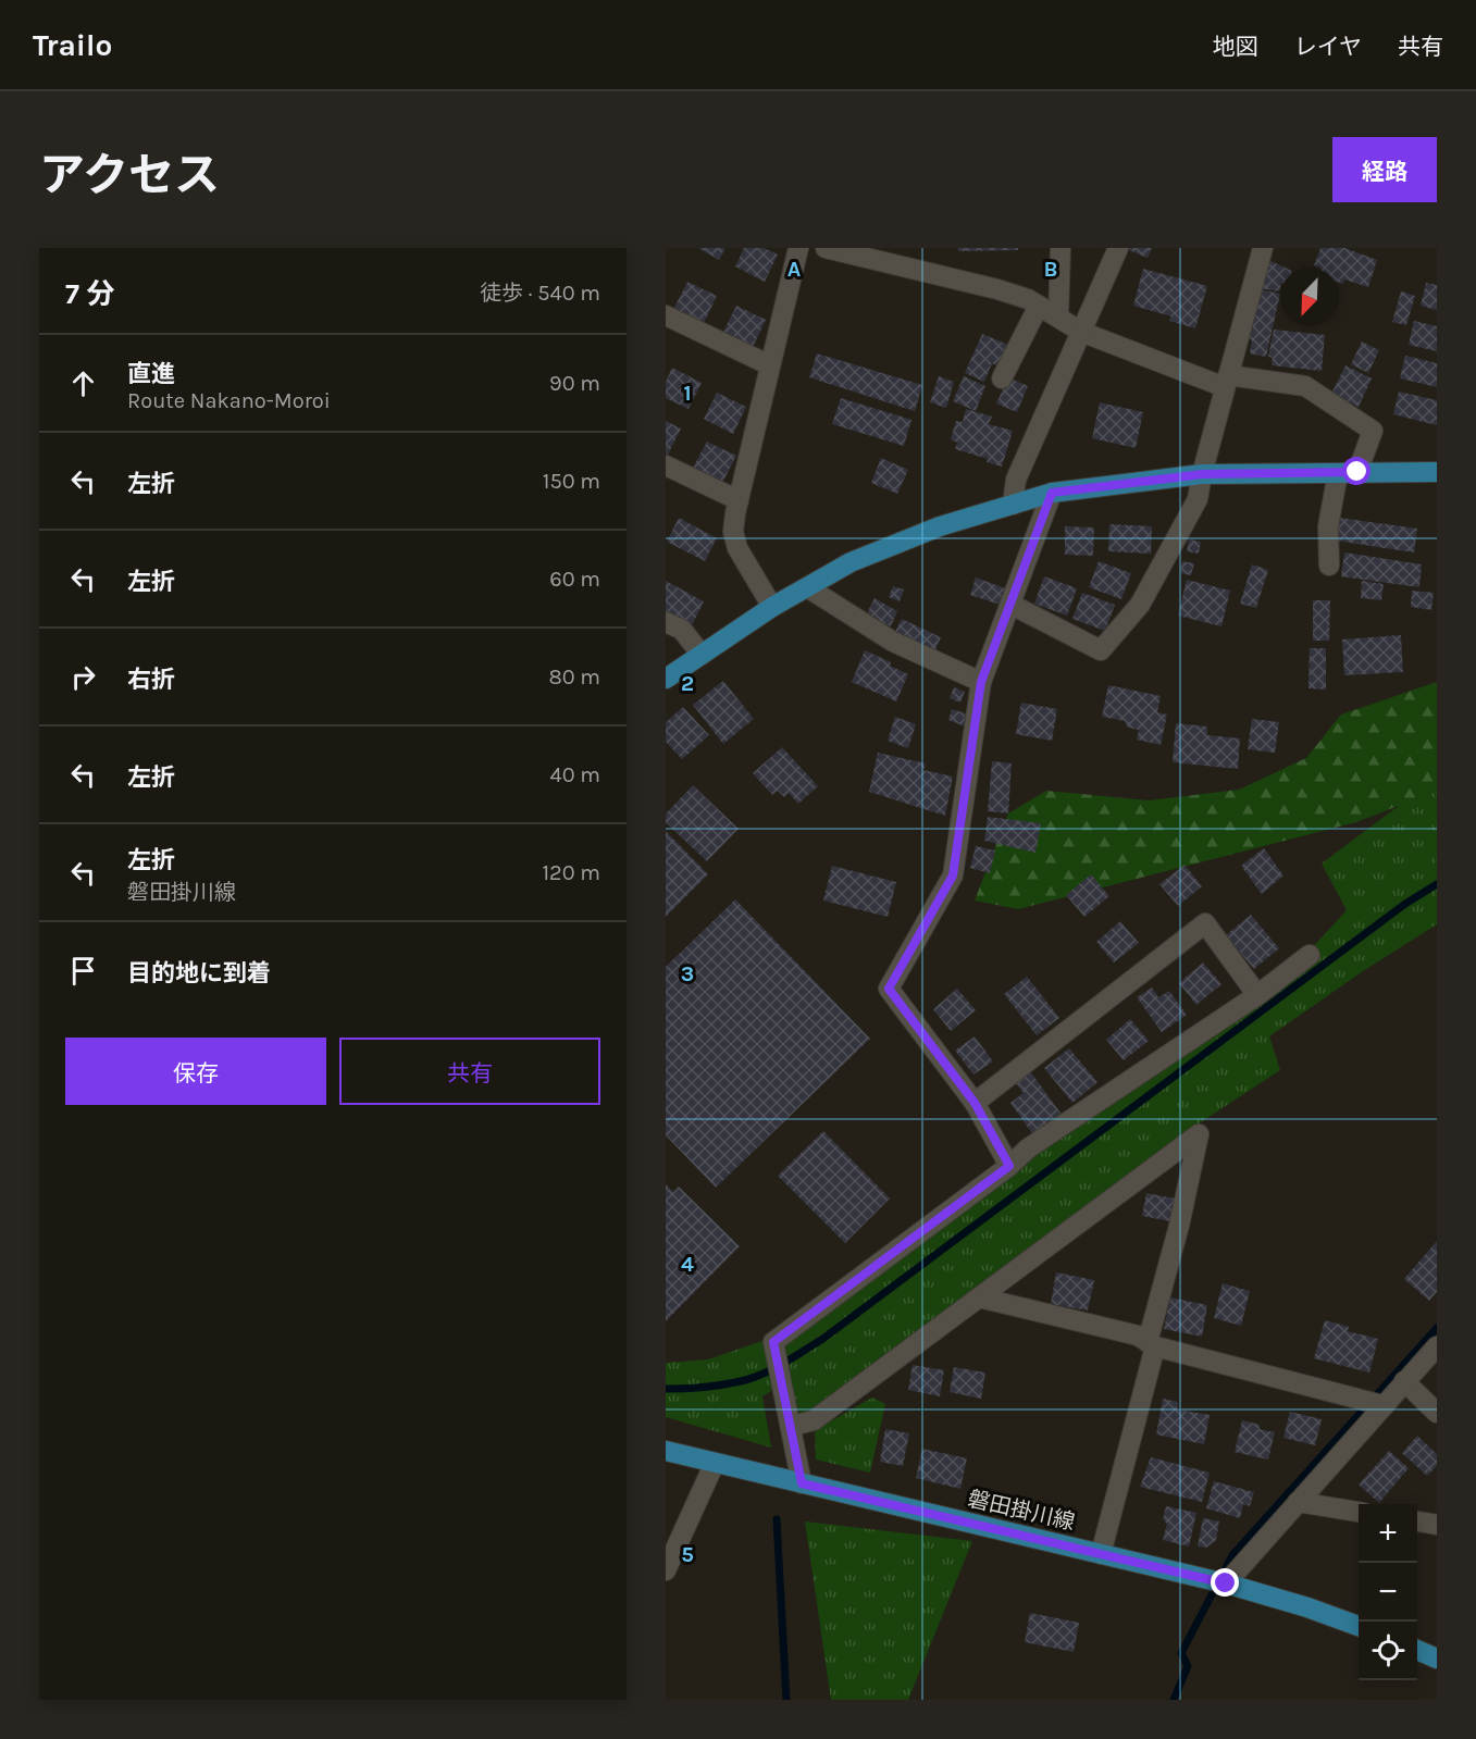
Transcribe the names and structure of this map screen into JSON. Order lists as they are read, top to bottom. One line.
{"streets":{"main road":["磐田掛川線"]},"north":"bottom left","page":{"header":"Trailo","nav":["地図","レイヤ","共有"],"title":"アクセス","buttons":["経路",["保存","共有"]],"heading":["7 分","徒歩 · 540 m"],"list":[["直進","Route Nakano-Moroi","90 m"],["左折","150 m"],["左折","60 m"],["右折","80 m"],["左折","40 m"],["左折","磐田掛川線","120 m"],"目的地に到着"],"map_buttons":["+","−"]},"grid":{"columns":["A","B"],"rows":["1","2","3","4","5"]}}
